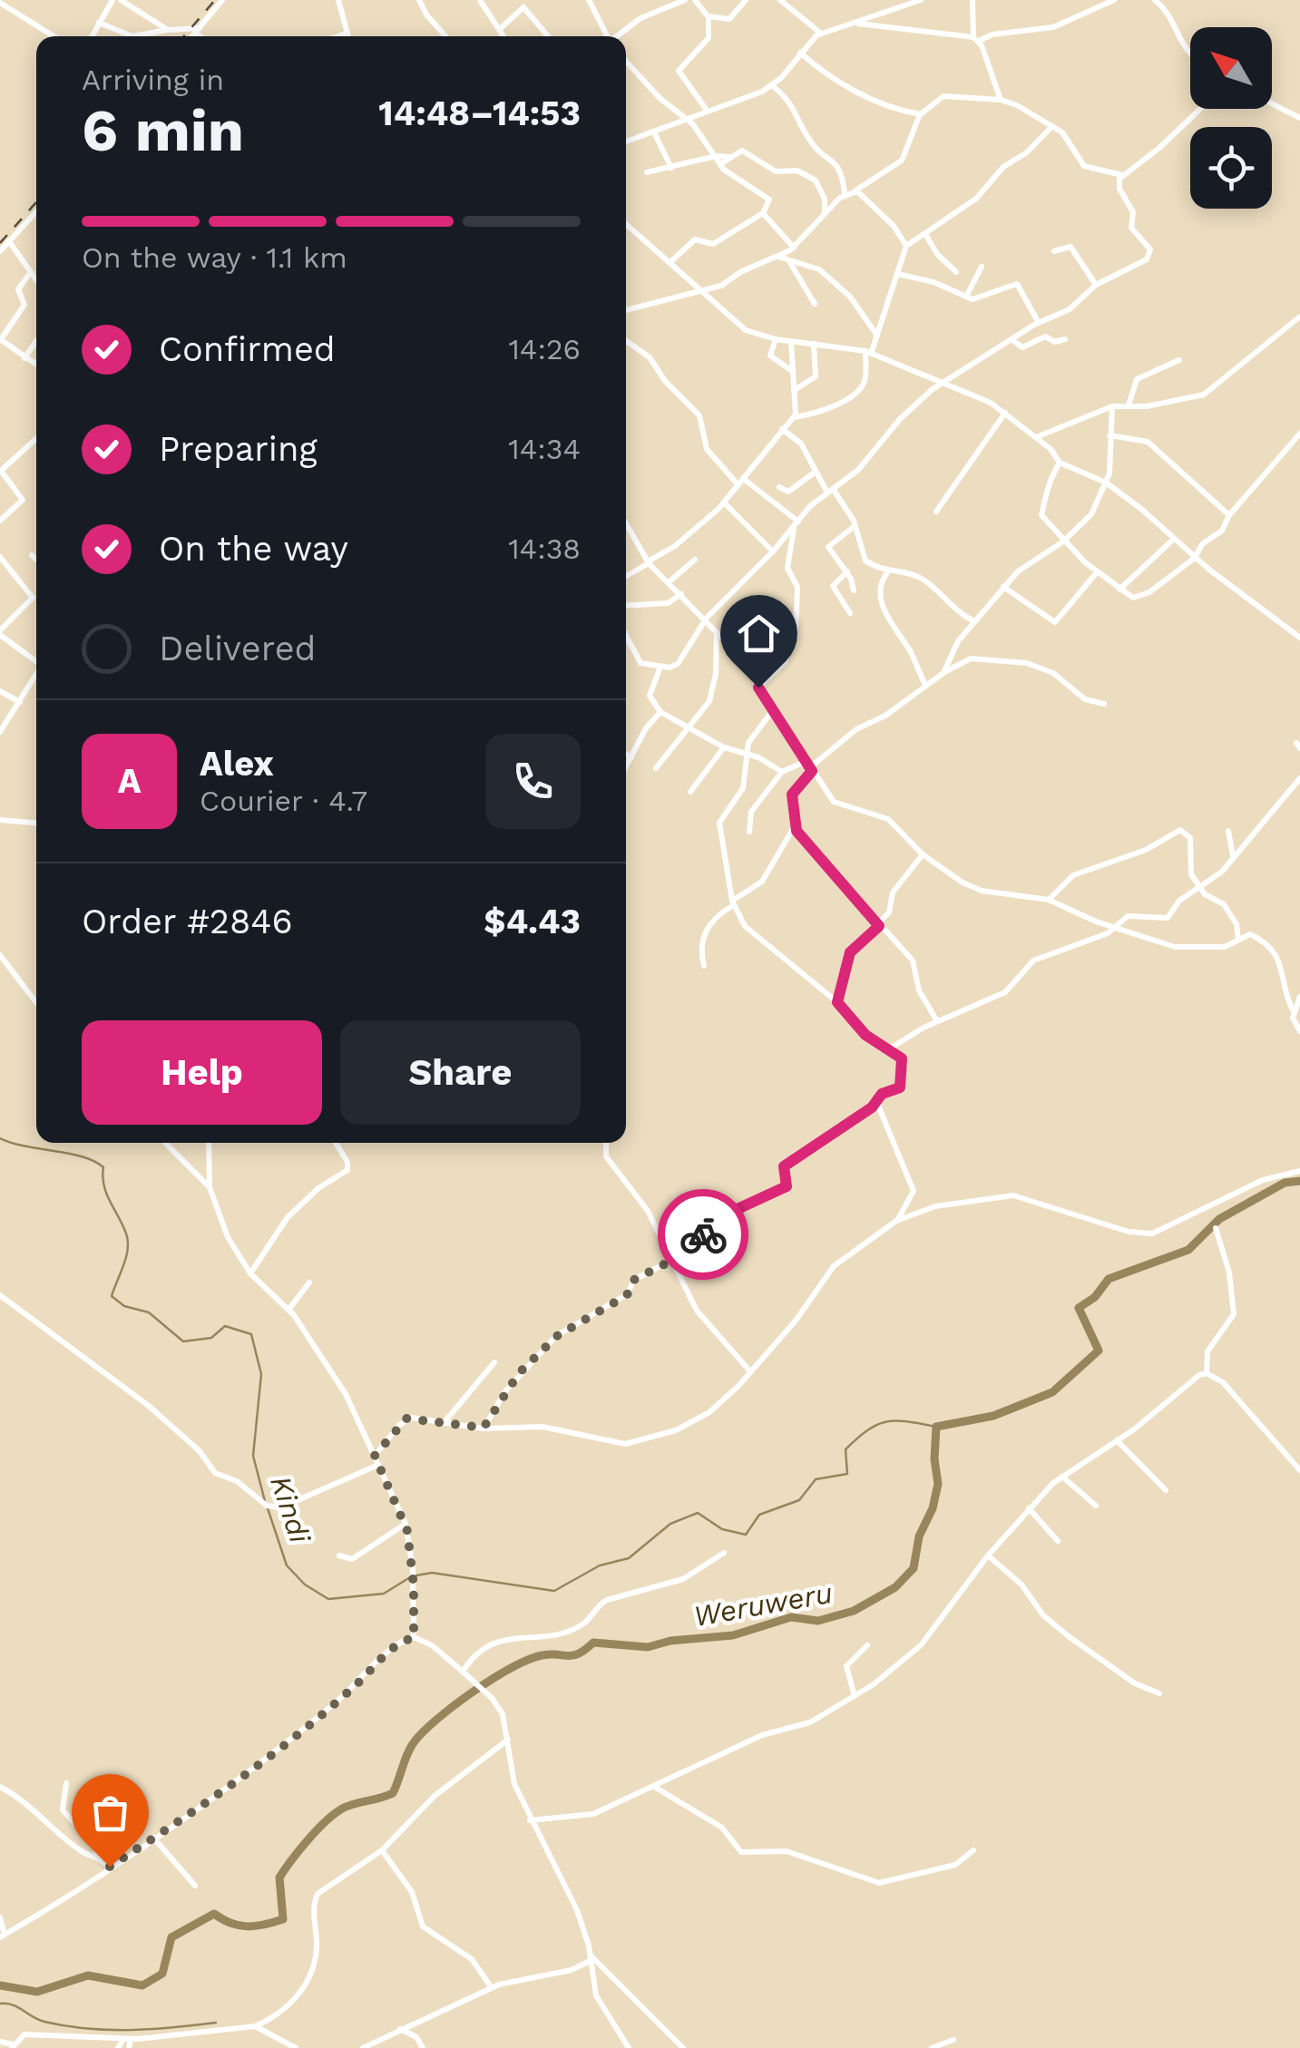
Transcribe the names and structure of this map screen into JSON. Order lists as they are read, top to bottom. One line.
{"water":["Kindi","Weruweru"],"north":"top left","page":{"heading":["6 min","Arriving in","14:48–14:53"],"panel":["Alex","Courier · 4.7","Order #2846","$4.43"],"bar":"On the way · 1.1 km","list":[["Confirmed","14:26"],["Preparing","14:34"],["On the way","14:38"],"Delivered"],"round":"A","buttons":["Help","Share"]}}
